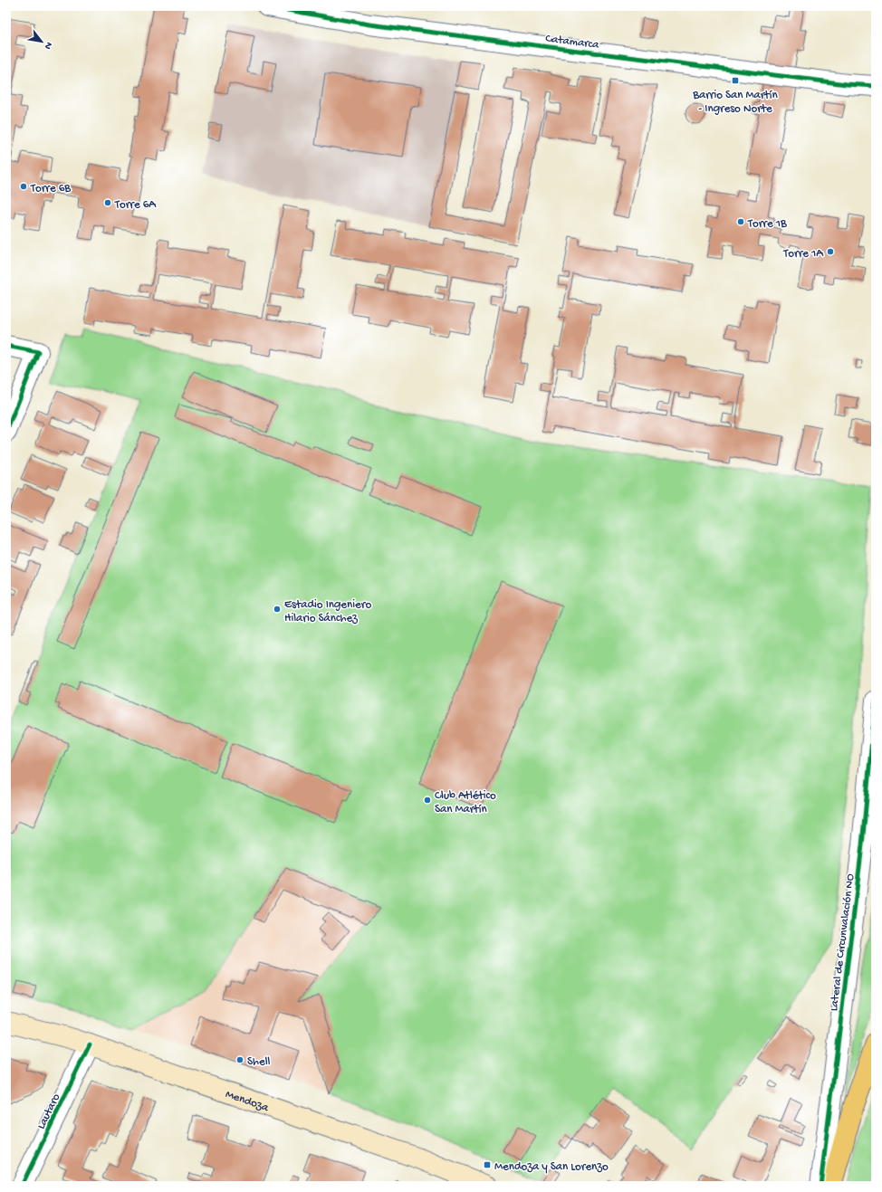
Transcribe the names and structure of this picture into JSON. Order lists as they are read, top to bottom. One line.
{"streets":{"main road":["Mendoza"],"street":["Catamarca","Lateral de Circunvalación NO","Lautaro"]},"crossings":[["Mendoza","Lautaro"]],"places":{"transit":["Barrio San Martín - Ingreso Norte","Mendoza y San Lorenzo"],"other":["Torre 6B","Torre 6A","Torre 1B","Torre 1A","Estadio Ingeniero Hilario Sánchez","Club Atlético San Martín","Shell"]},"north":"bottom right"}
